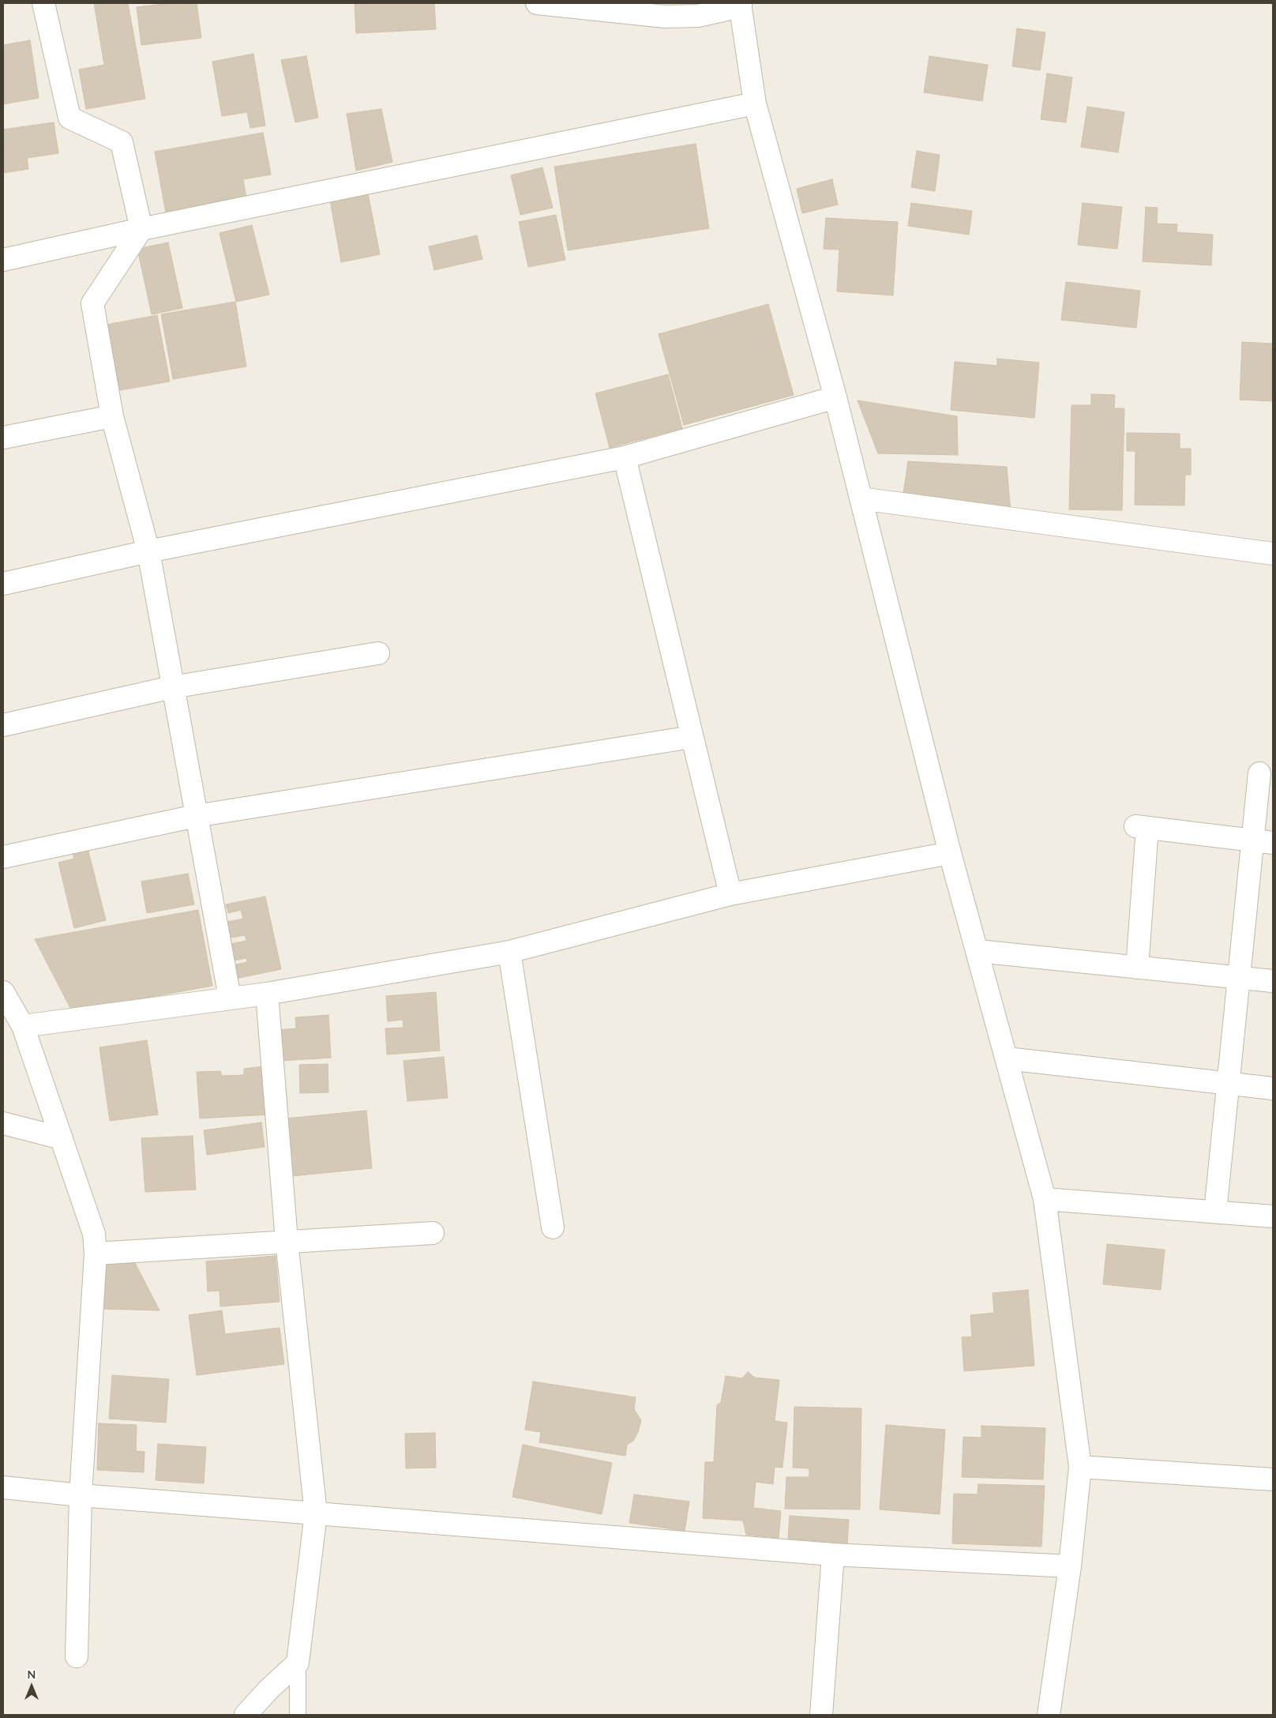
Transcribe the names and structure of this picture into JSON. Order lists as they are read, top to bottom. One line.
{"north":"top"}
